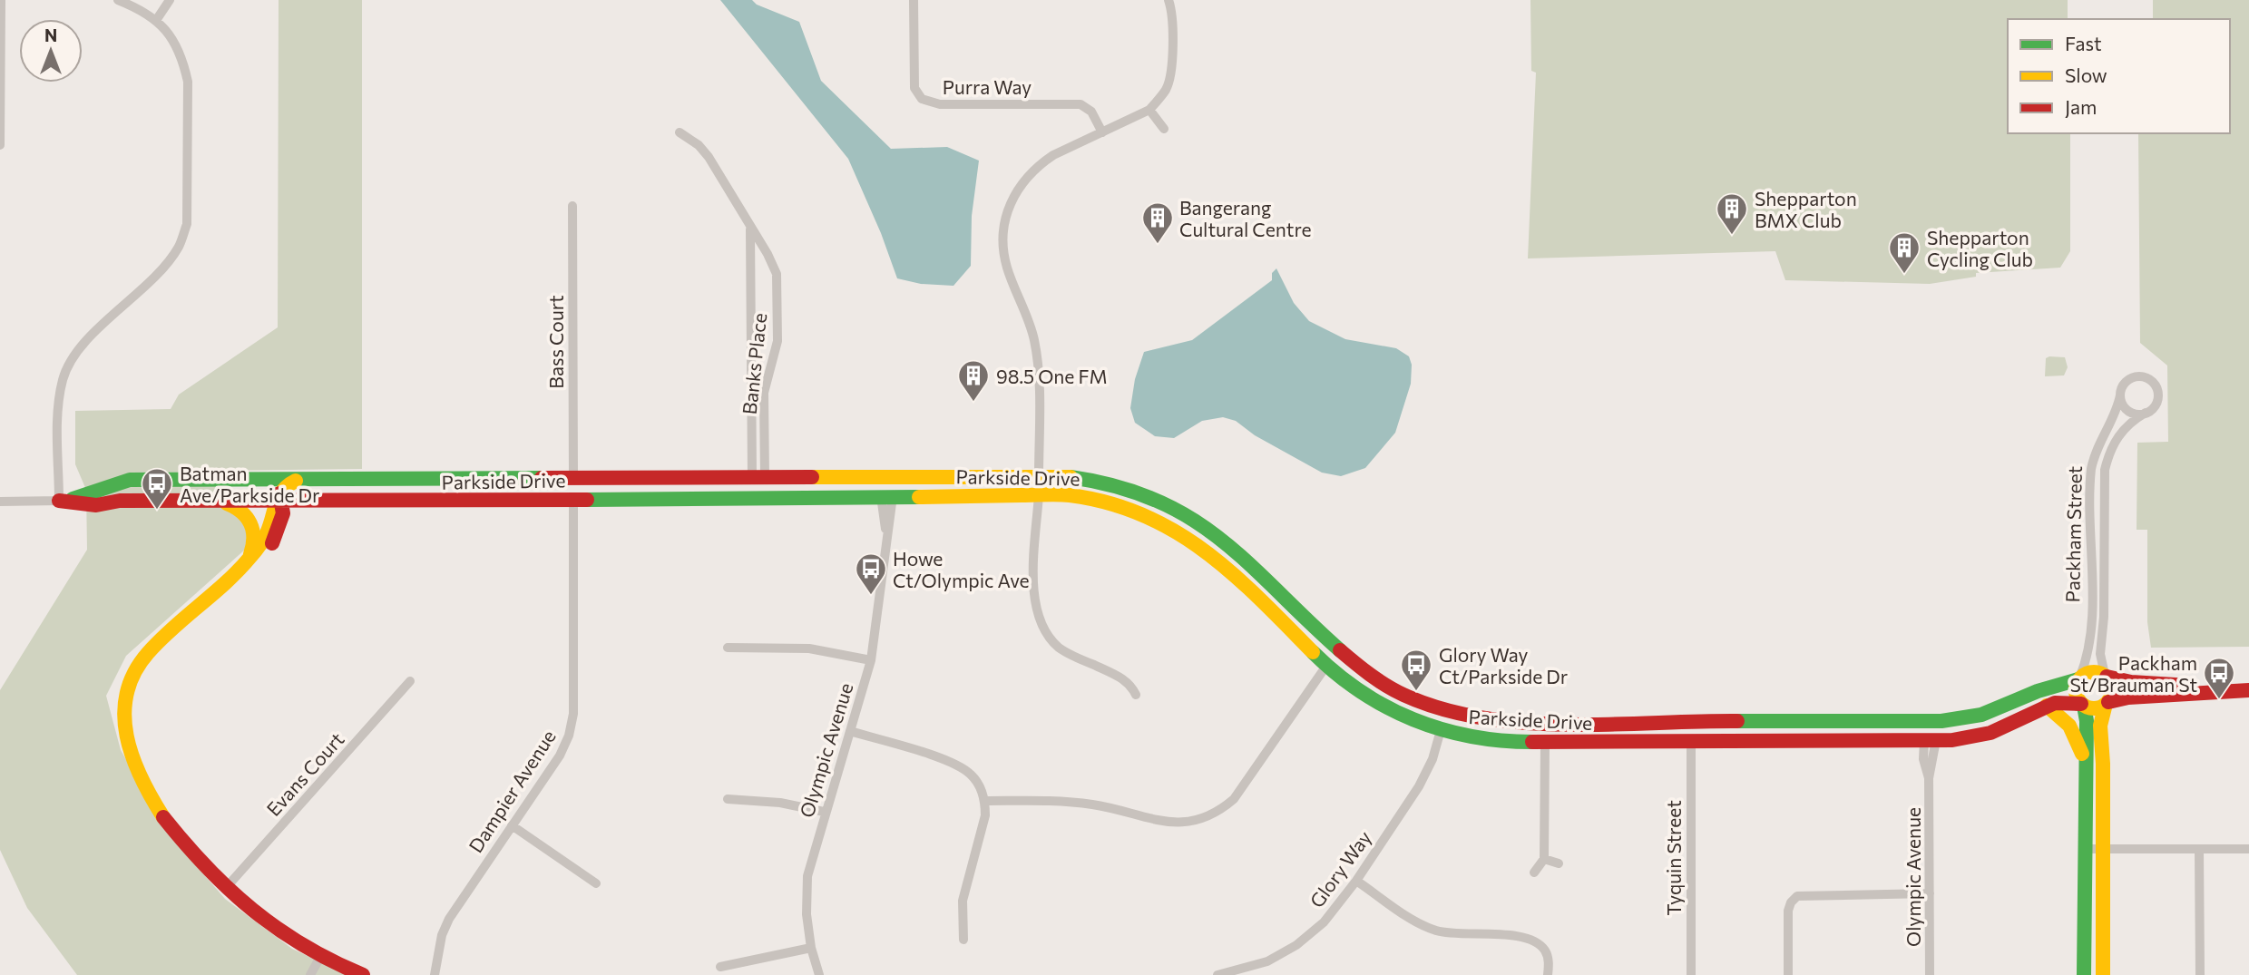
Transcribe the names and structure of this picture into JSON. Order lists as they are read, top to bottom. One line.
{"streets":{"street":["Purra Way","Bass Court","Banks Place","Parkside Drive","Packham Street","Olympic Avenue","Evans Court","Dampier Avenue","Tyquin Street","Glory Way"]},"crossings":[["Bass Court","Parkside Drive"],["Banks Place","Parkside Drive"],["Parkside Drive","Packham Street"],["Parkside Drive","Olympic Avenue"],["Parkside Drive","Dampier Avenue"],["Parkside Drive","Tyquin Street"],["Parkside Drive","Glory Way"]],"places":{"building":["Shepparton BMX Club","Bangerang Cultural Centre","Shepparton Cycling Club","98.5 One FM"],"bus stop":["Batman Ave/Parkside Dr","Howe Ct/Olympic Ave","Glory Way Ct/Parkside Dr","Packham St/Brauman St"]},"legend":["Fast","Slow","Jam"],"north":"top"}
